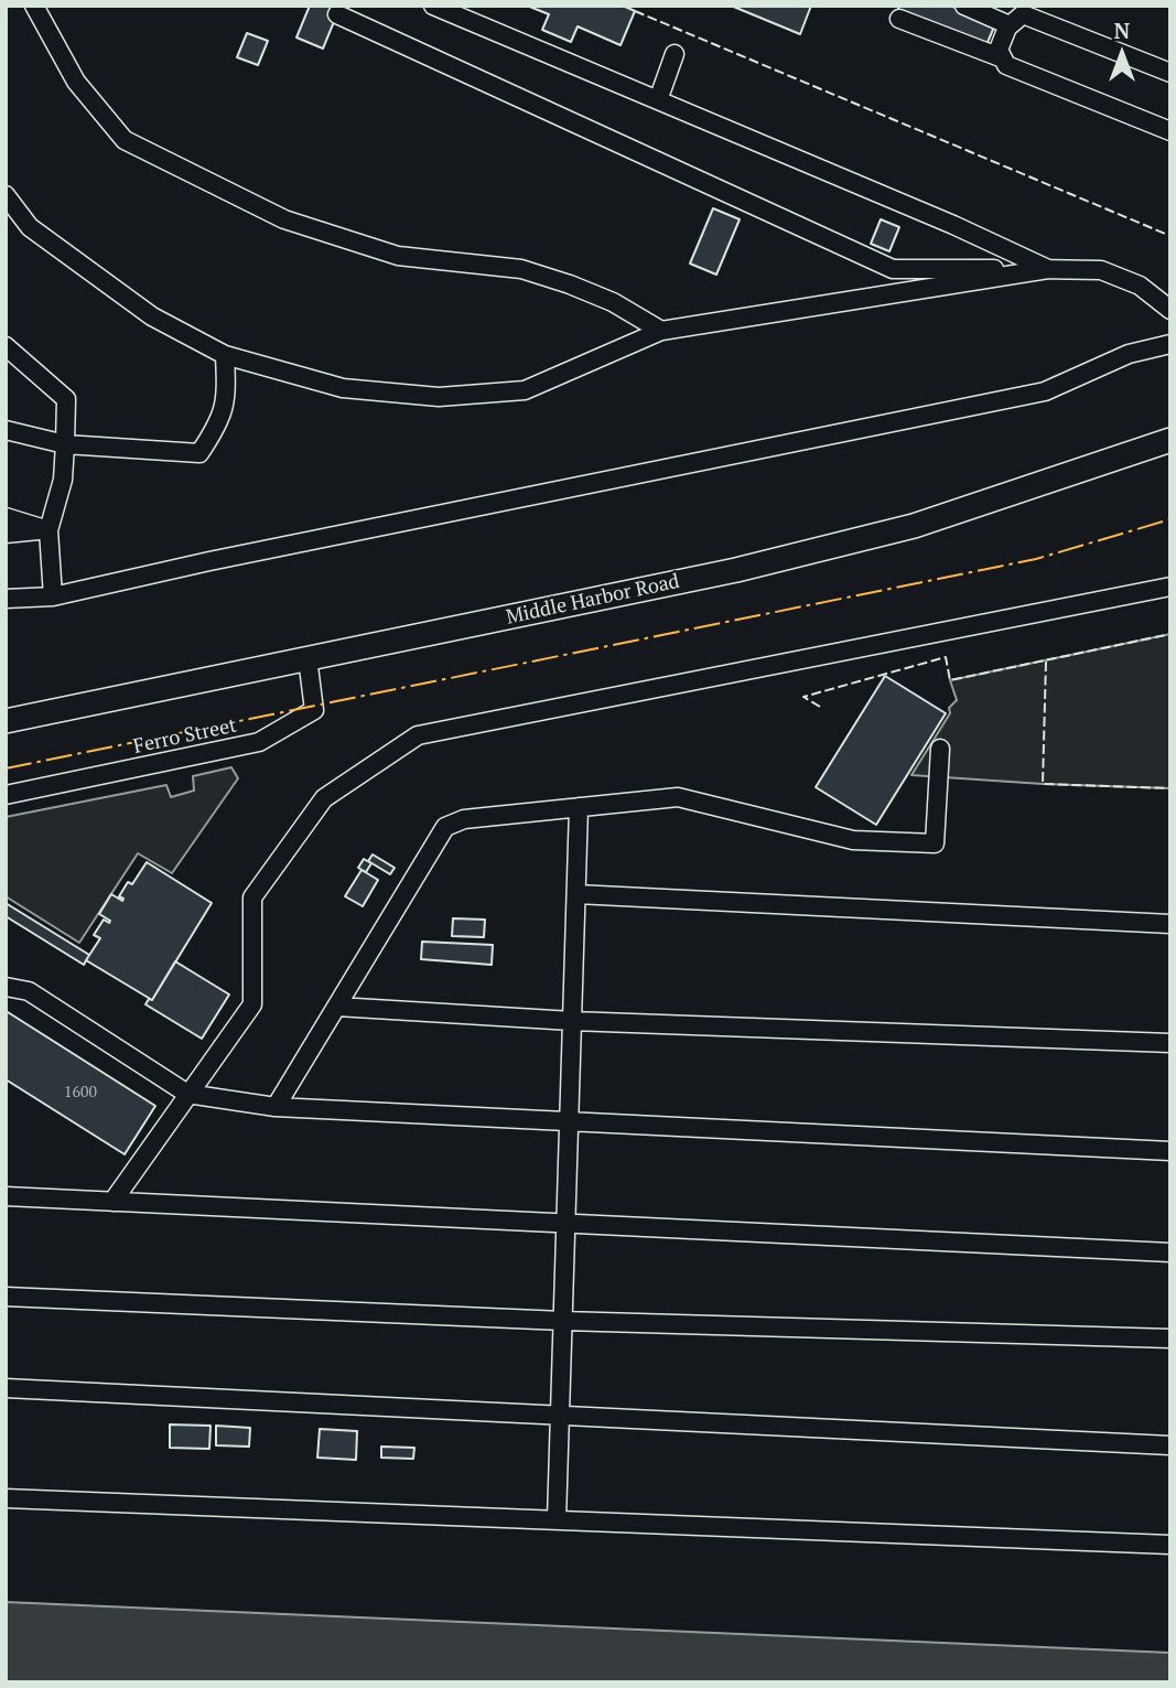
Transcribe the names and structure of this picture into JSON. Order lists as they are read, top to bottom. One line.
{"streets":{"main road":["Middle Harbor Road"],"street":["Ferro Street"]},"crossings":[["Middle Harbor Road","Ferro Street"]],"house_numbers":["1600"],"north":"top"}
